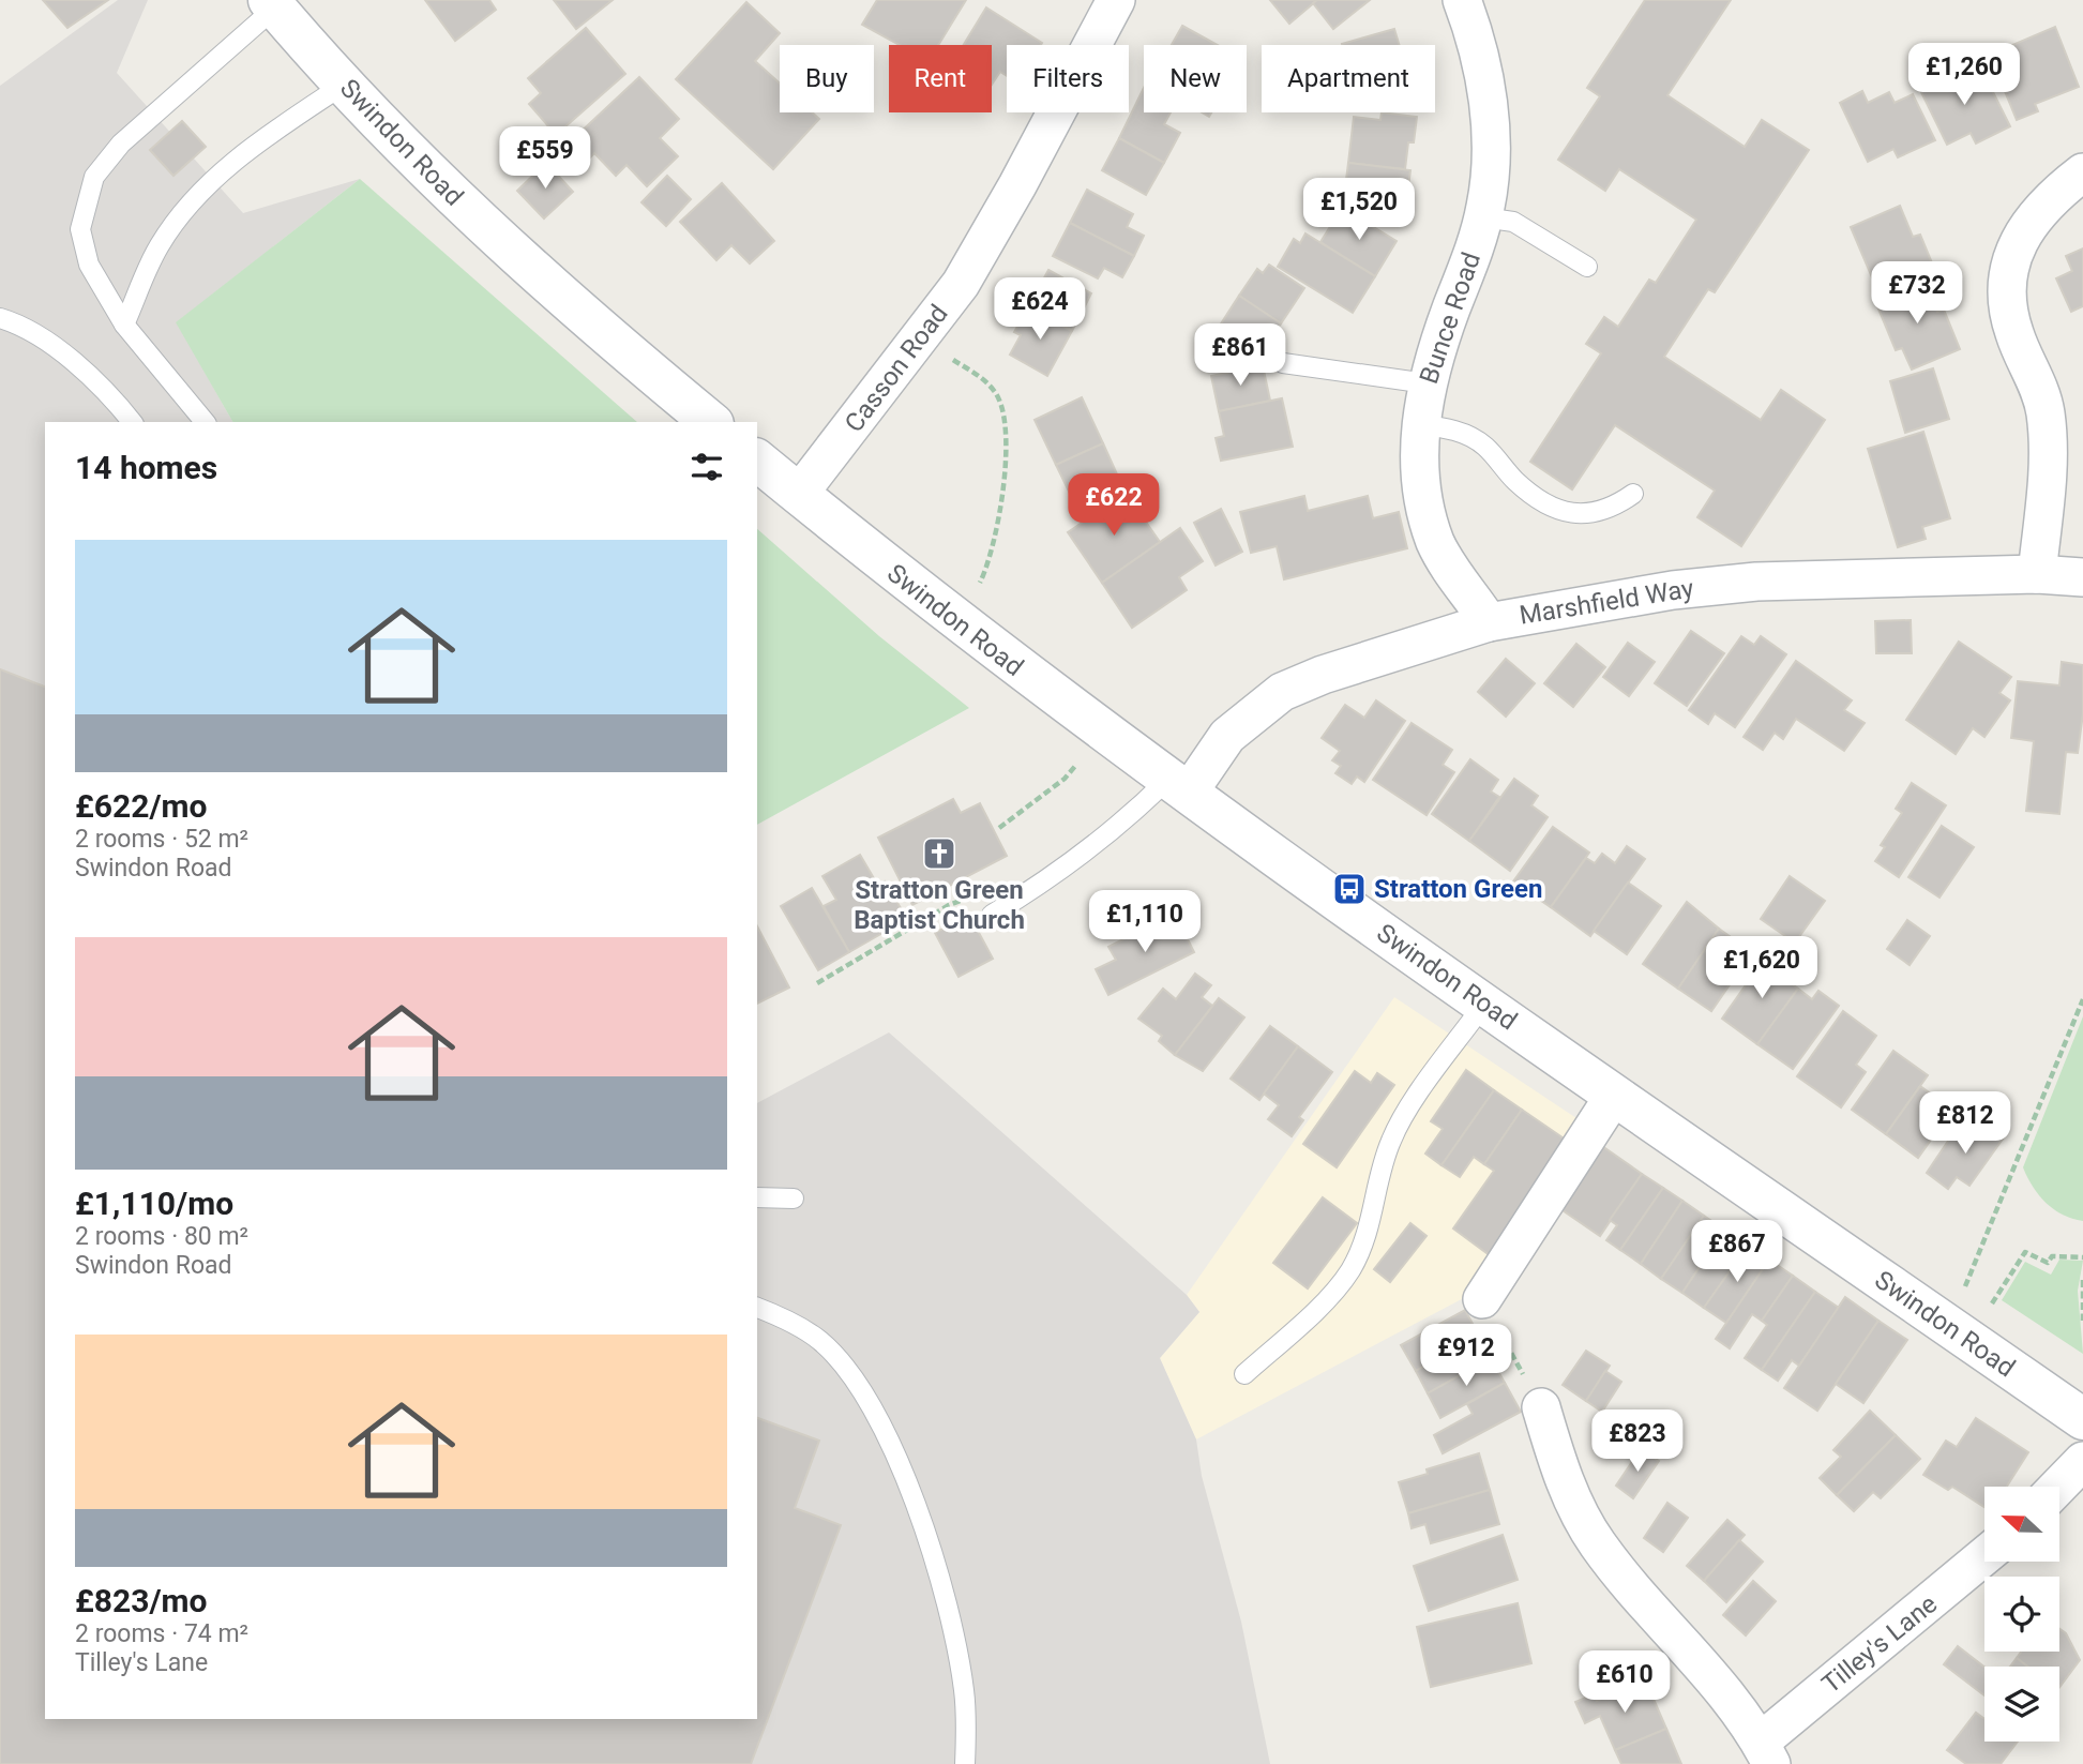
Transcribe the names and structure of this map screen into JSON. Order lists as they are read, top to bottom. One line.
{"streets":{"main road":["Swindon Road"],"street":["Bunce Road","Casson Road","Marshfield Way","Tilley's Lane"]},"crossings":[["Swindon Road","Casson Road"],["Swindon Road","Marshfield Way"],["Bunce Road","Marshfield Way"]],"places":{"church":["Stratton Green Baptist Church"],"bus stop":["Stratton Green"]},"north":"left","page":{"price":["£1,260","£559","£1,520","£732","£624","£861","£622","£1,110","£1,620","£812","£867","£912","£823","£610"],"chip":["Buy","Rent","Filters","New","Apartment"],"heading":"14 homes","list":[{"name":"£622/mo","note":"2 rooms · 52 m² · Swindon Road"},{"name":"£1,110/mo","note":"2 rooms · 80 m² · Swindon Road"},{"name":"£823/mo","note":"2 rooms · 74 m² · Tilley's Lane"}]}}
